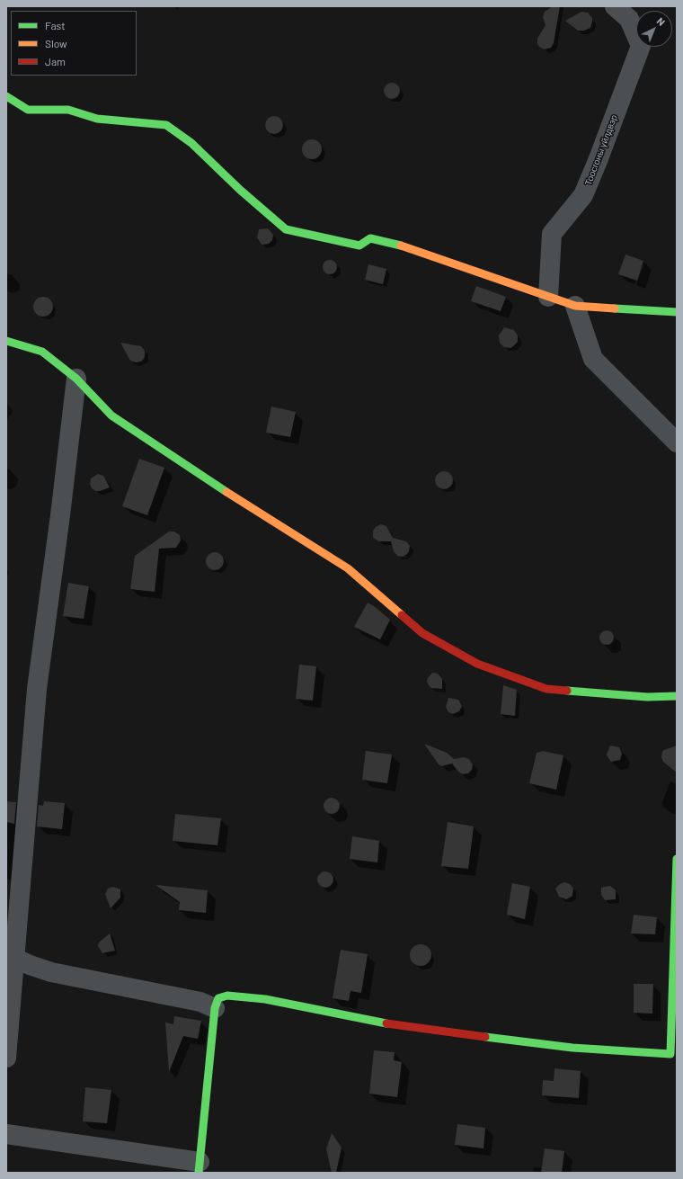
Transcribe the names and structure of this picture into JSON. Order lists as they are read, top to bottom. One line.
{"streets":{"street":["Тоосгоны үйлдвэр"]},"legend":["Fast","Slow","Jam"],"north":"top right"}
